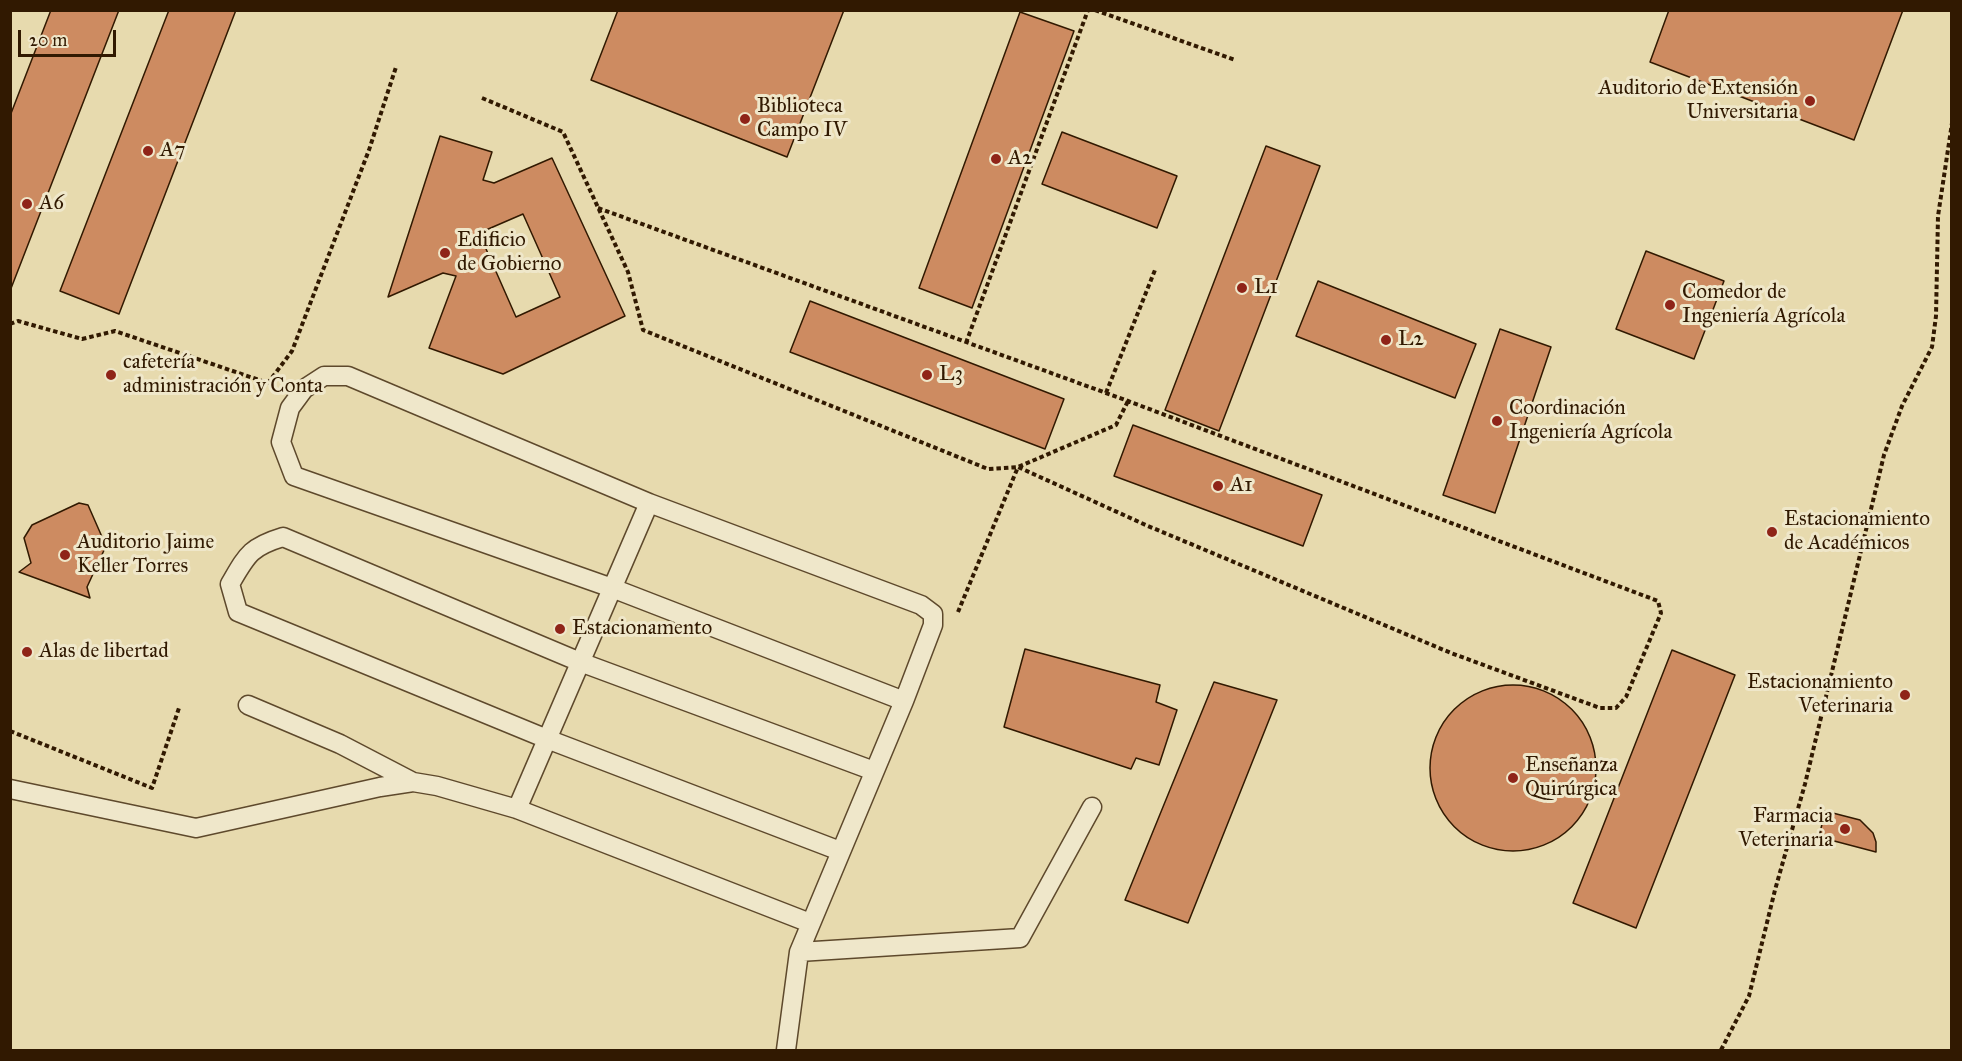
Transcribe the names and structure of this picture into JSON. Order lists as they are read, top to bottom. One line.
{"places":["Auditorio de Extensión Universitaria","Biblioteca Campo IV","A7","A2","A6","Edificio de Gobierno","L1","Comedor de Ingeniería Agrícola","L2","cafetería administración y Conta","L3","Coordinación Ingeniería Agrícola","A1","Estacionamiento de Académicos","Auditorio Jaime Keller Torres","Estacionamento","Alas de libertad","Estacionamiento Veterinaria","Enseñanza Quirúrgica","Farmacia Veterinaria"],"scale_bar":"20 m"}
